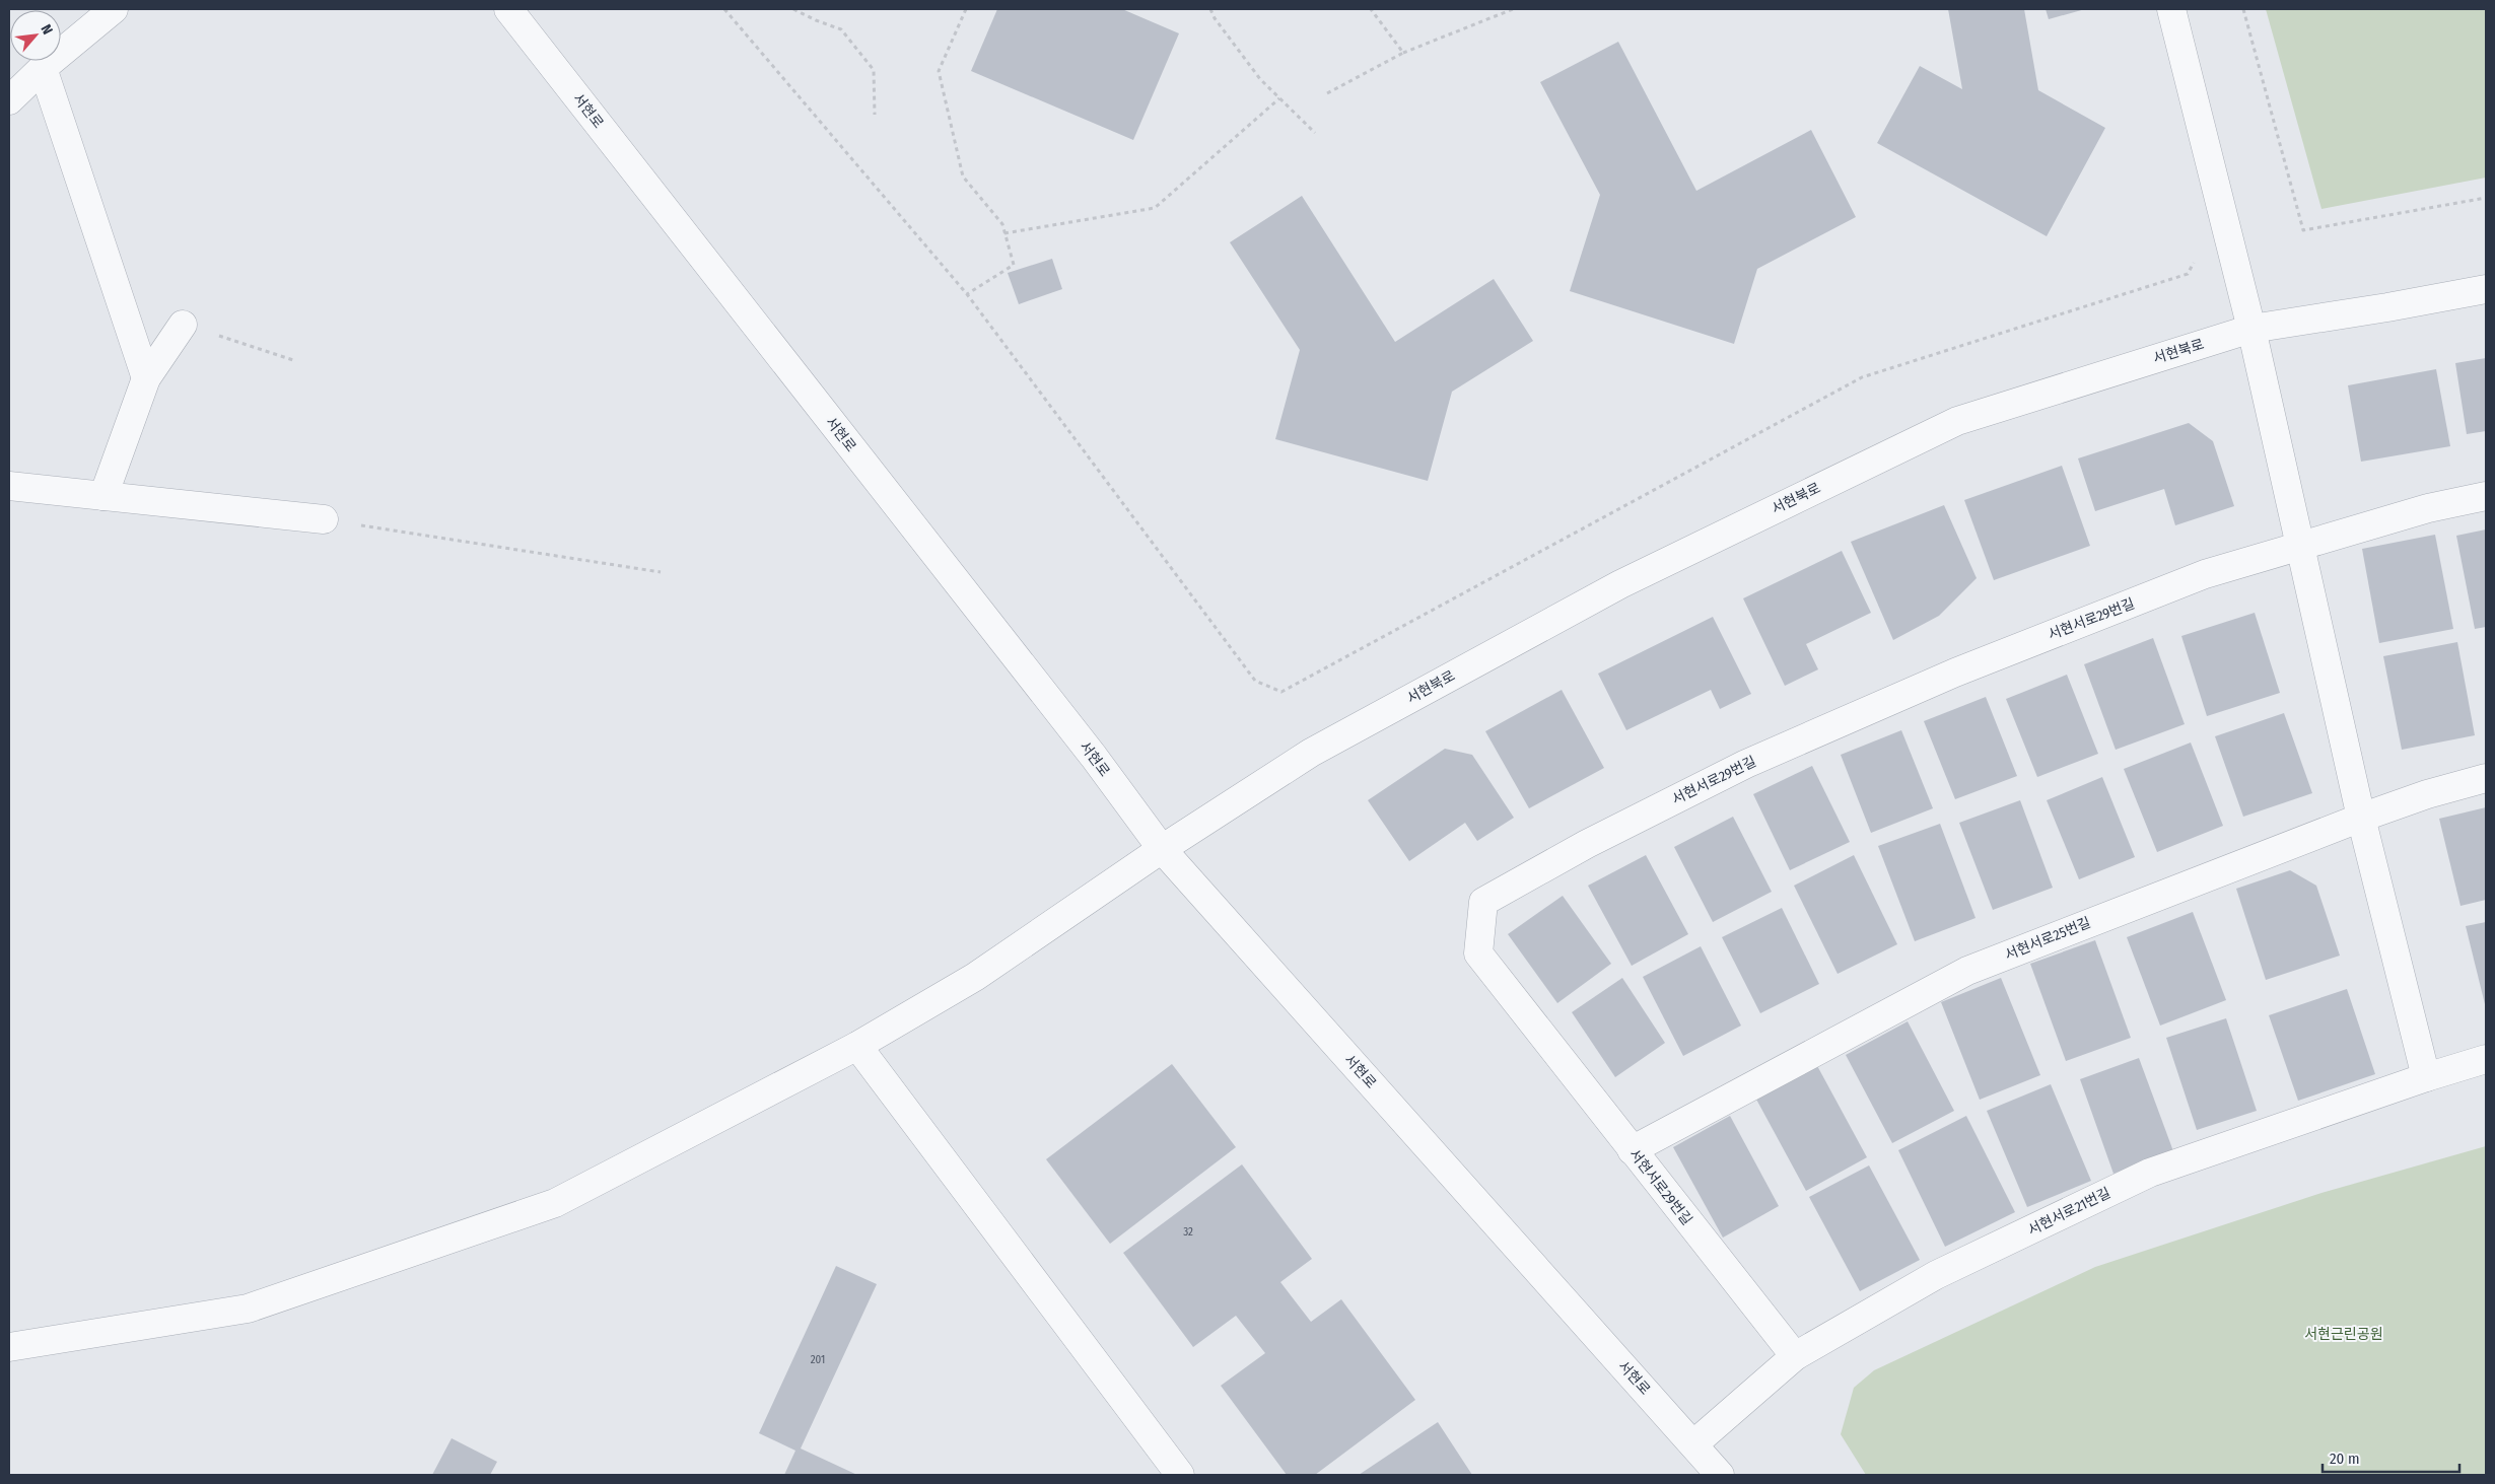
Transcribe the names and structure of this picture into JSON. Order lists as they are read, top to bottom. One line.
{"streets":{"street":["서현로","서현북로","서현서로29번길","서현서로25번길","서현서로21번길"]},"crossings":[["서현로","서현북로"],["서현로","서현서로21번길"],["서현서로29번길","서현서로25번길"],["서현서로29번길","서현서로21번길"]],"parks":["서현근린공원"],"house_numbers":["32","201"],"scale_bar":"20 m","north":"top right"}
